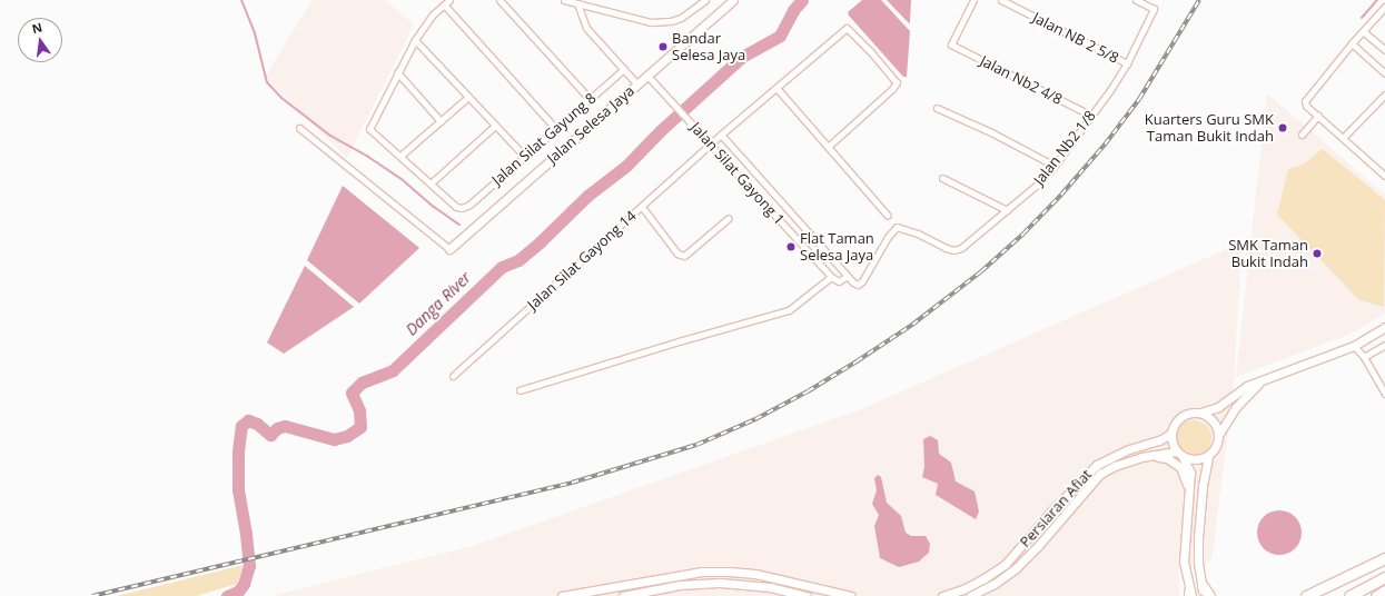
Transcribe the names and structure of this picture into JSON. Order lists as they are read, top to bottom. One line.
{"streets":{"street":["Jalan NB 2 5/8","Jalan Nb2 4/8","Jalan Selesa Jaya","Jalan Silat Gayung 8","Jalan Nb2 1/8","Jalan Silat Gayong 1","Jalan Silat Gayong 14","Persiaran Afiat"]},"crossings":[["Jalan NB 2 5/8","Jalan Nb2 1/8"],["Jalan Nb2 4/8","Jalan Nb2 1/8"],["Jalan Selesa Jaya","Jalan Silat Gayong 1"],["Jalan Silat Gayong 1","Jalan Silat Gayong 14"]],"water":["Danga River"],"places":["Bandar Selesa Jaya","Kuarters Guru SMK Taman Bukit Indah","Flat Taman Selesa Jaya","SMK Taman Bukit Indah"],"north":"top"}
